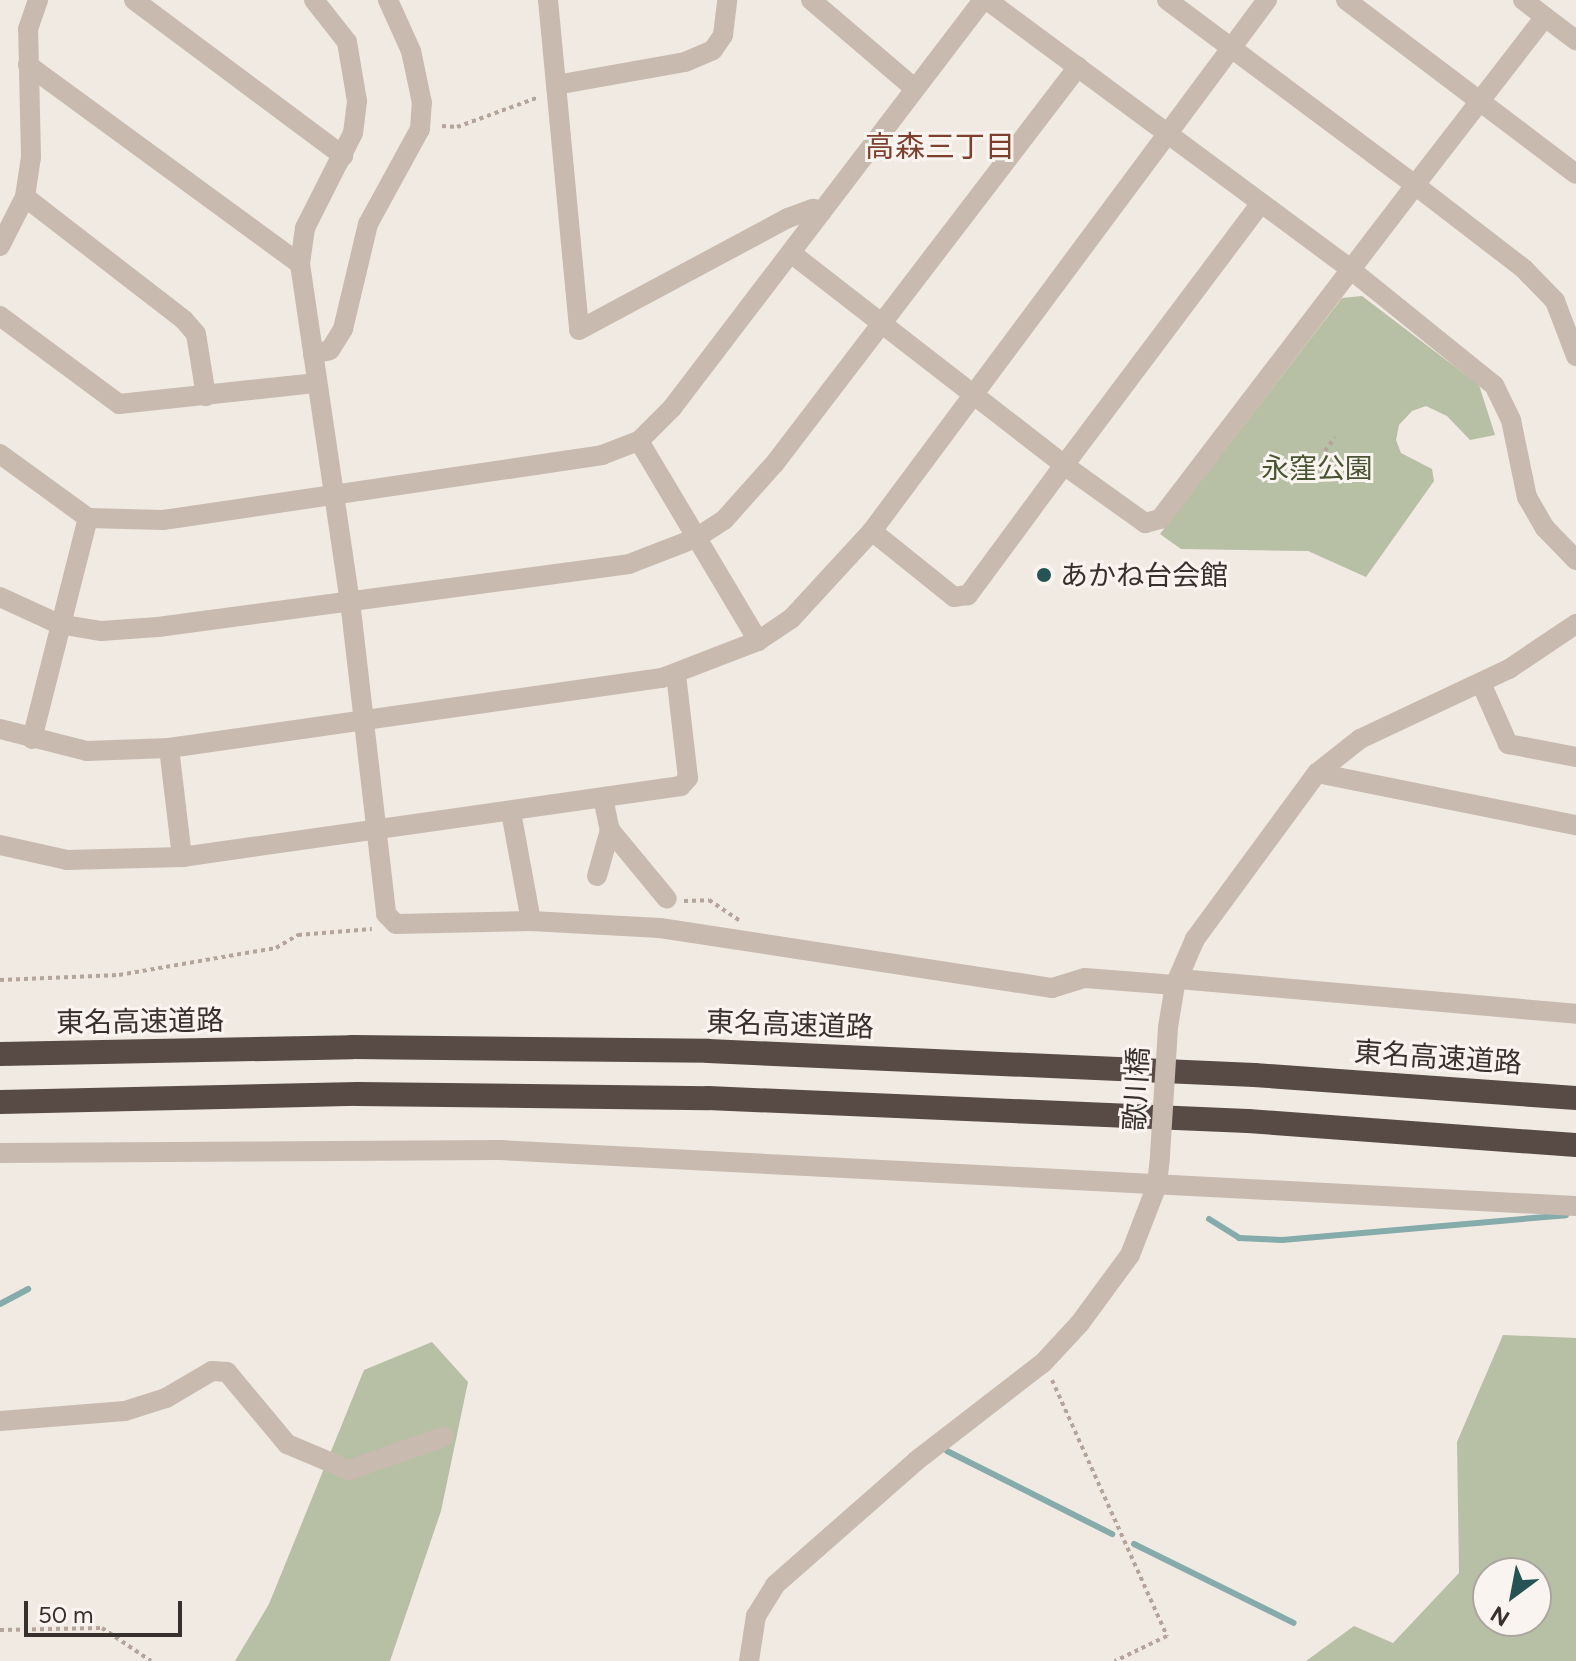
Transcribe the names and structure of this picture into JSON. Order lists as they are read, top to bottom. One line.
{"streets":{"highway":["東名高速道路"],"street":["歌川橋"]},"districts":["高森三丁目"],"parks":["永窪公園"],"places":["あかね台会館"],"scale_bar":"50 m","north":"bottom left"}
